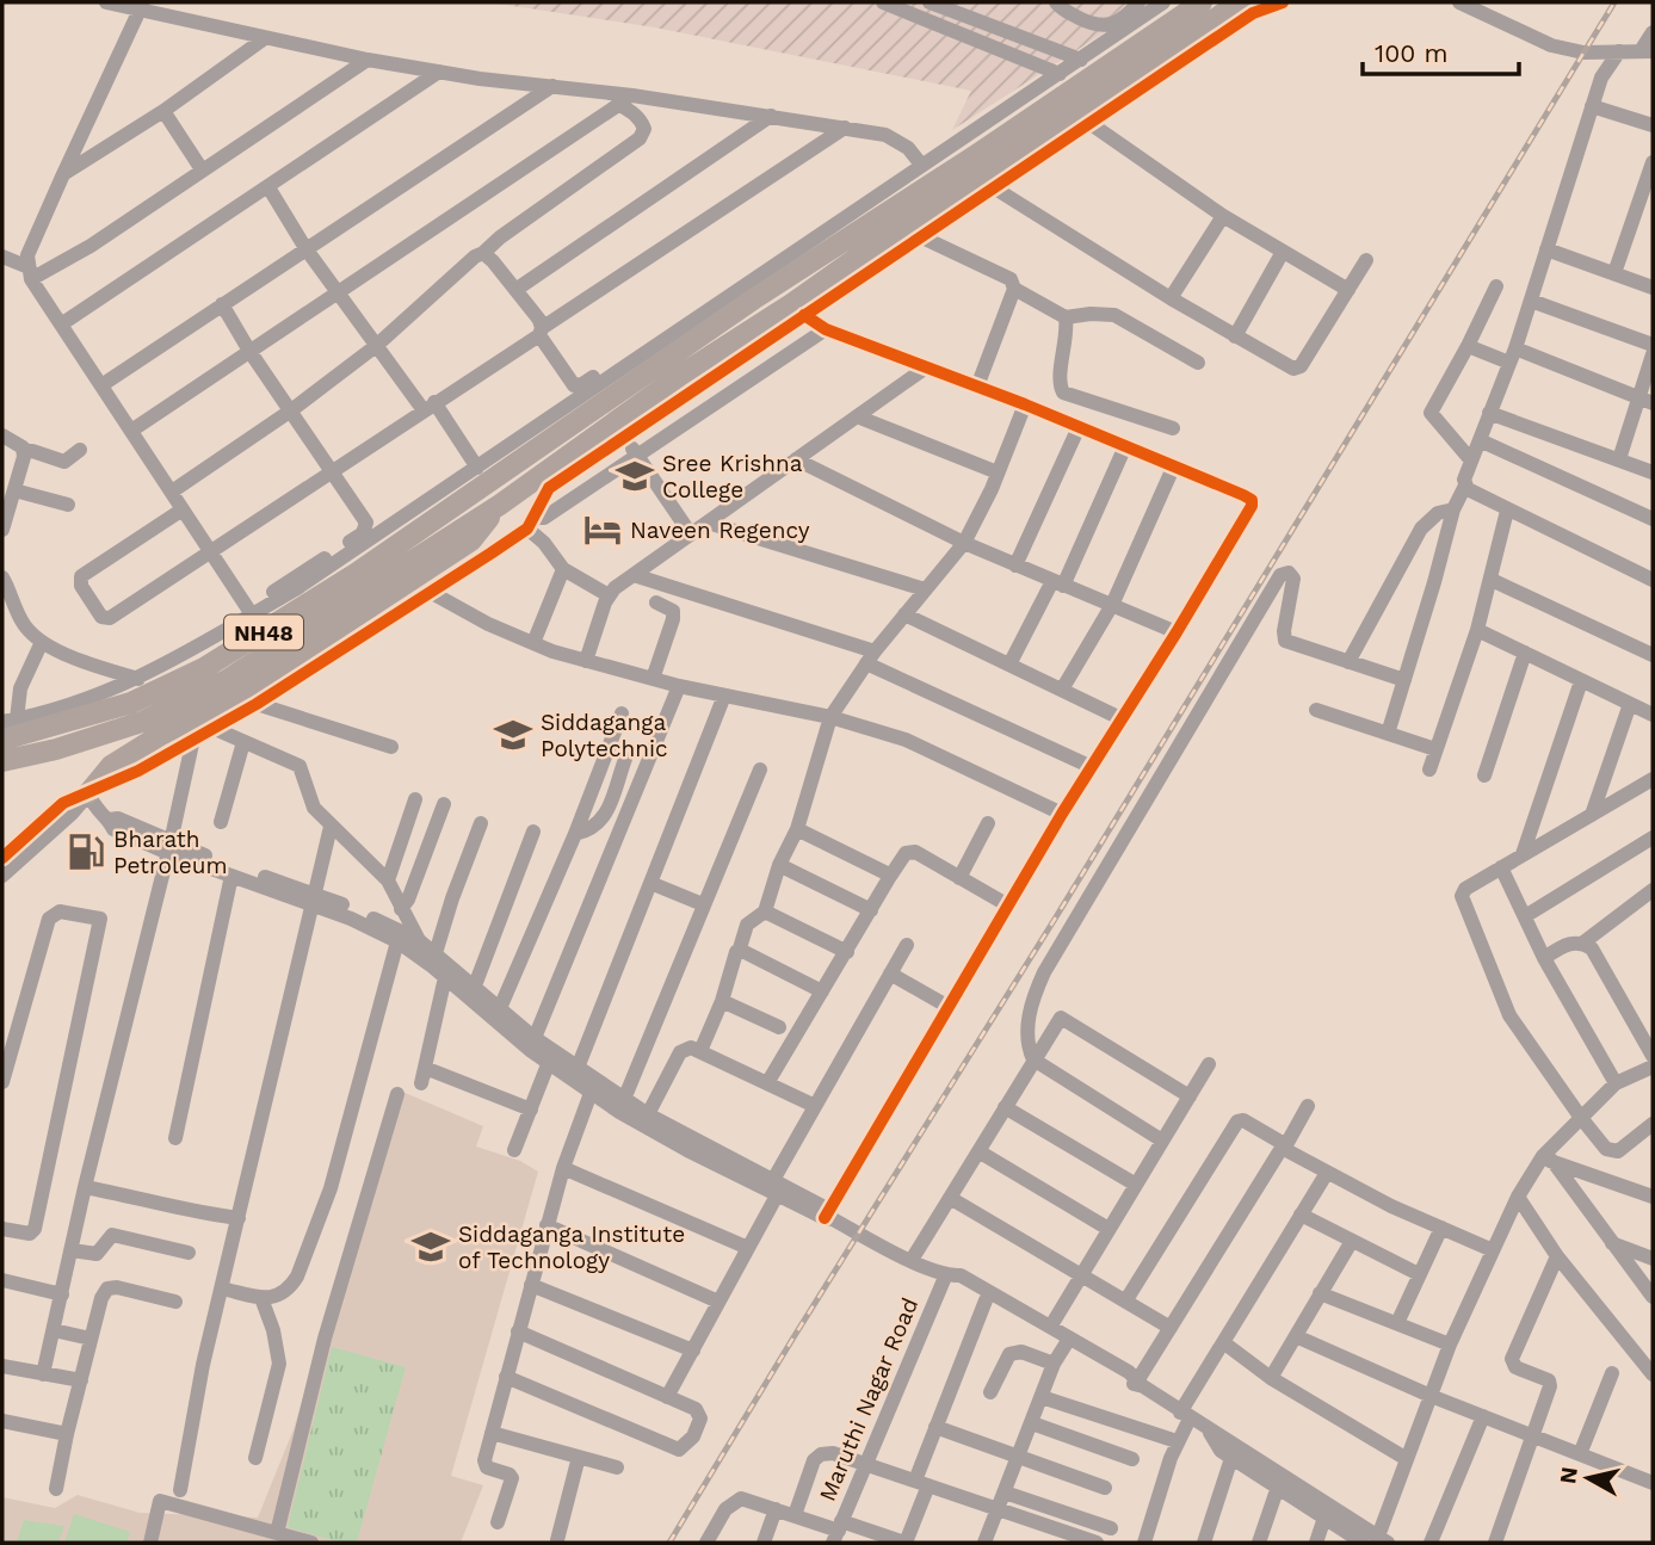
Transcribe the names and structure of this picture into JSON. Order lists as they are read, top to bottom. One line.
{"streets":{"highway":["NH48"],"street":["Maruthi Nagar Road"]},"places":{"school or university":["Sree Krishna College","Siddaganga Polytechnic","Siddaganga Institute of Technology"],"hotel":["Naveen Regency"],"fuel station":["Bharath Petroleum"]},"scale_bar":"100 m","north":"left"}
